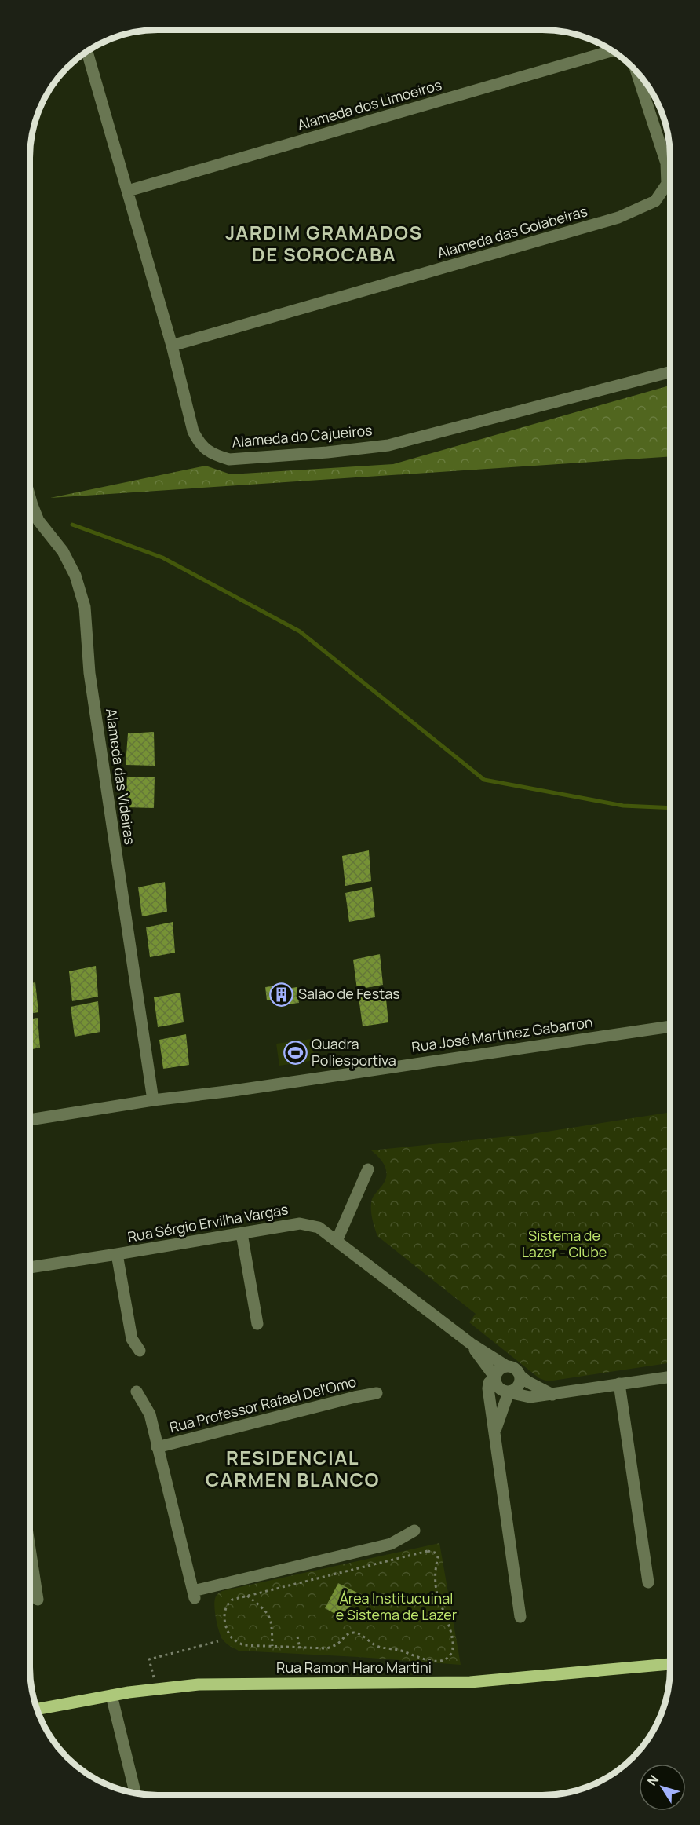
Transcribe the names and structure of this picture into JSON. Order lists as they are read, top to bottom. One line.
{"streets":{"main road":["Rua Ramon Haro Martini"],"street":["Alameda dos Limoeiros","Alameda das Goiabeiras","Alameda do Cajueiros","Alameda das Videiras","Rua José Martinez Gabarron","Rua Sérgio Ervilha Vargas","Rua Professor Rafael Del'Omo"]},"crossings":[["Alameda dos Limoeiros","Alameda do Cajueiros"],["Alameda das Goiabeiras","Alameda do Cajueiros"],["Alameda das Videiras","Rua José Martinez Gabarron"]],"districts":["JARDIM GRAMADOS DE SOROCABA","RESIDENCIAL CARMEN BLANCO"],"parks":["Sistema de Lazer - Clube","Área Institucuinal e Sistema de Lazer"],"places":{"building":["Salão de Festas"],"sports":["Quadra Poliesportiva"]},"north":"top left"}
